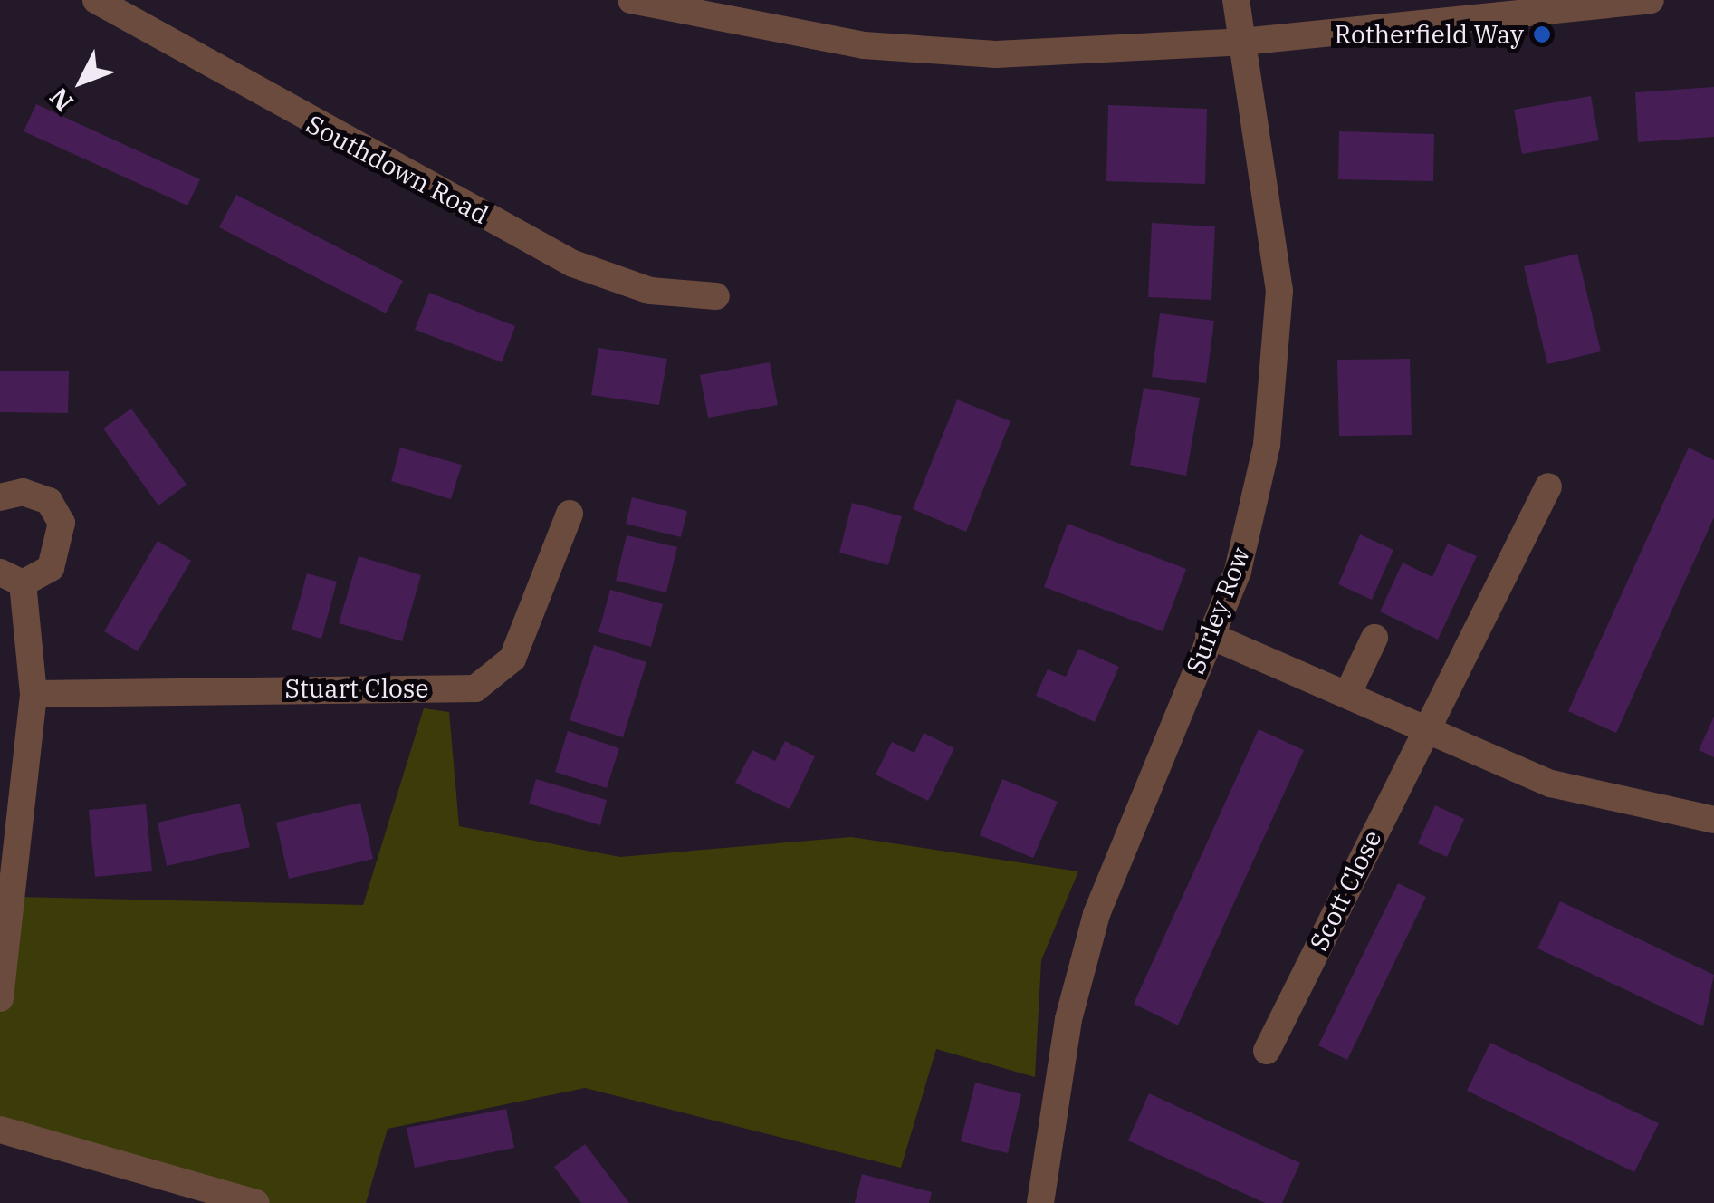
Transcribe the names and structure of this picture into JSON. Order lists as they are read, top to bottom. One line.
{"streets":{"street":["Southdown Road","Surley Row","Stuart Close","Scott Close"]},"places":["Rotherfield Way"],"north":"bottom left"}
